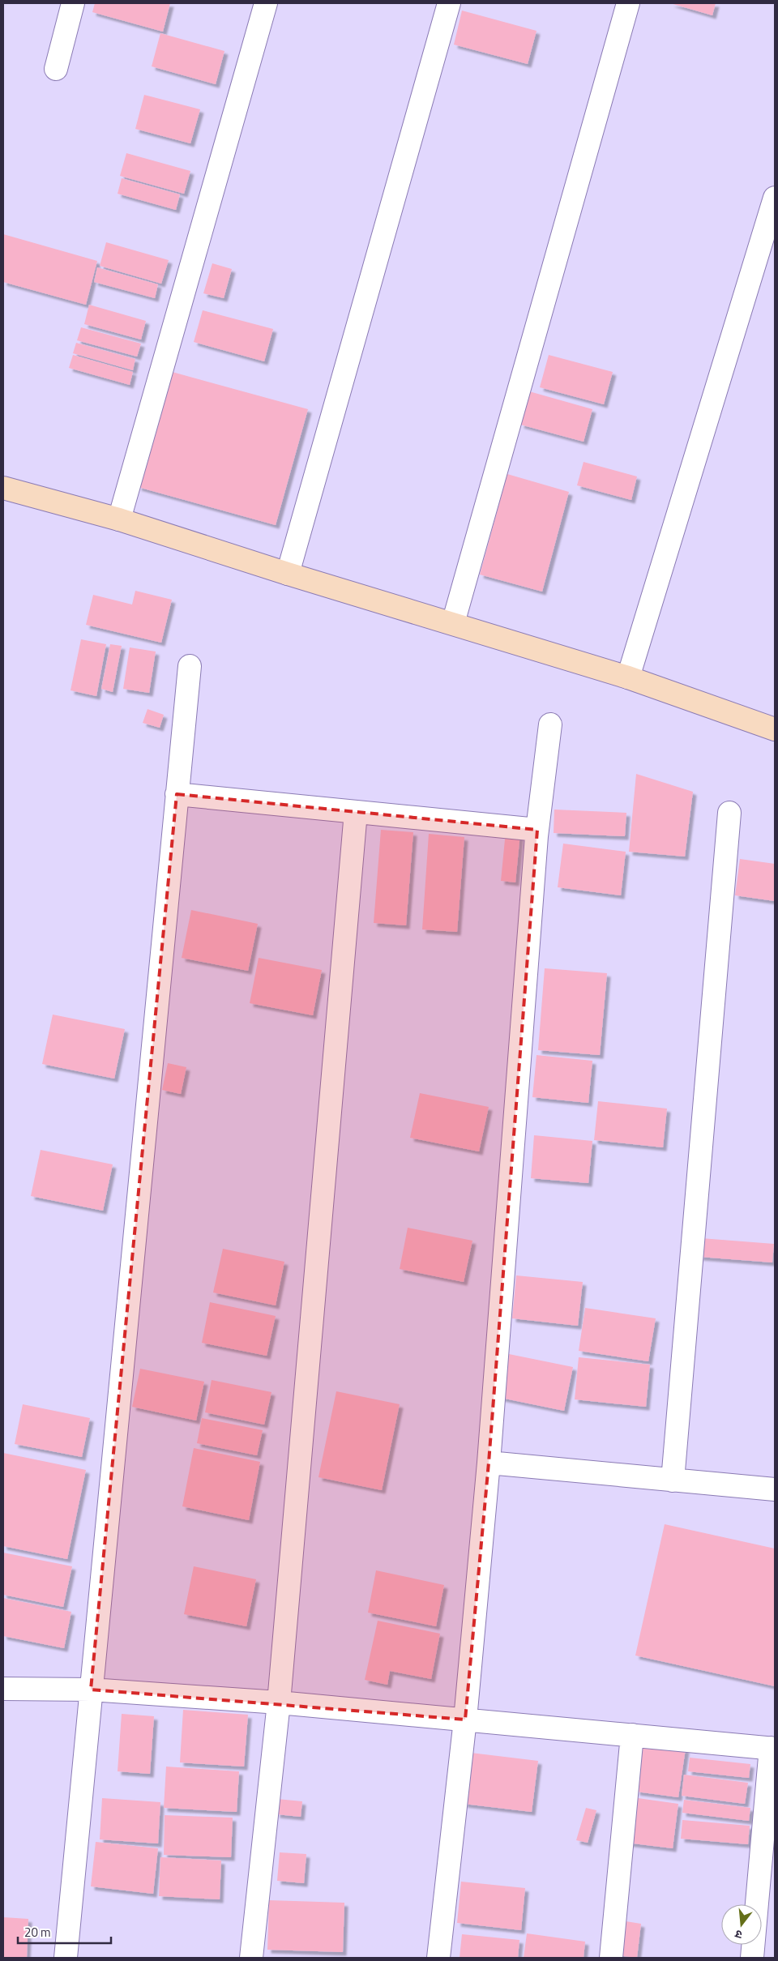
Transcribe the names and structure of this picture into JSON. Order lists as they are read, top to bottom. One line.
{"scale_bar":"20 m","north":"bottom"}
